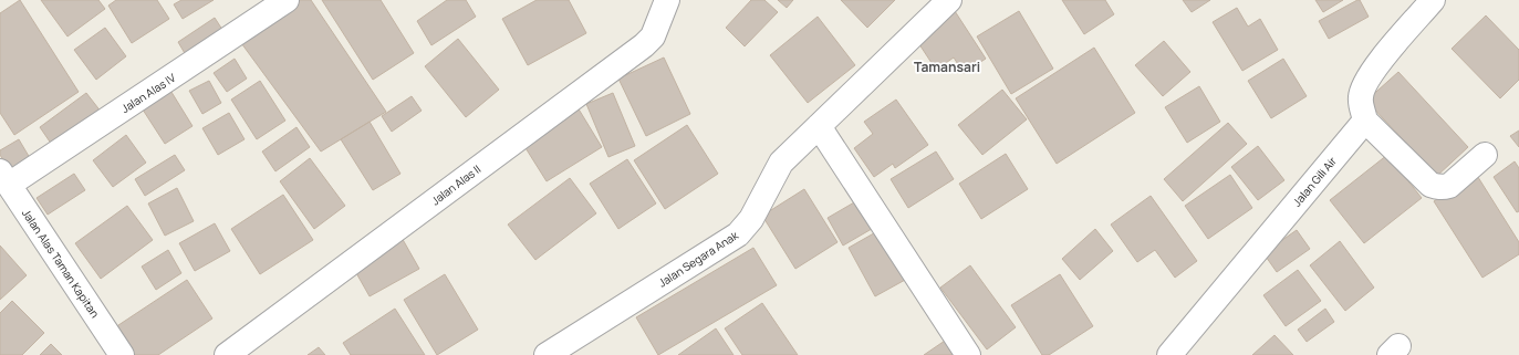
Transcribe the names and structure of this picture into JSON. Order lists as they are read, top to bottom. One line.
{"streets":{"street":["Jalan Alas IV","Jalan Gili Air","Jalan Alas II","Jalan Segara Anak","Jalan Alas Taman Kapitan"]},"crossings":[["Jalan Alas IV","Jalan Alas Taman Kapitan"]],"districts":["Tamansari"]}
